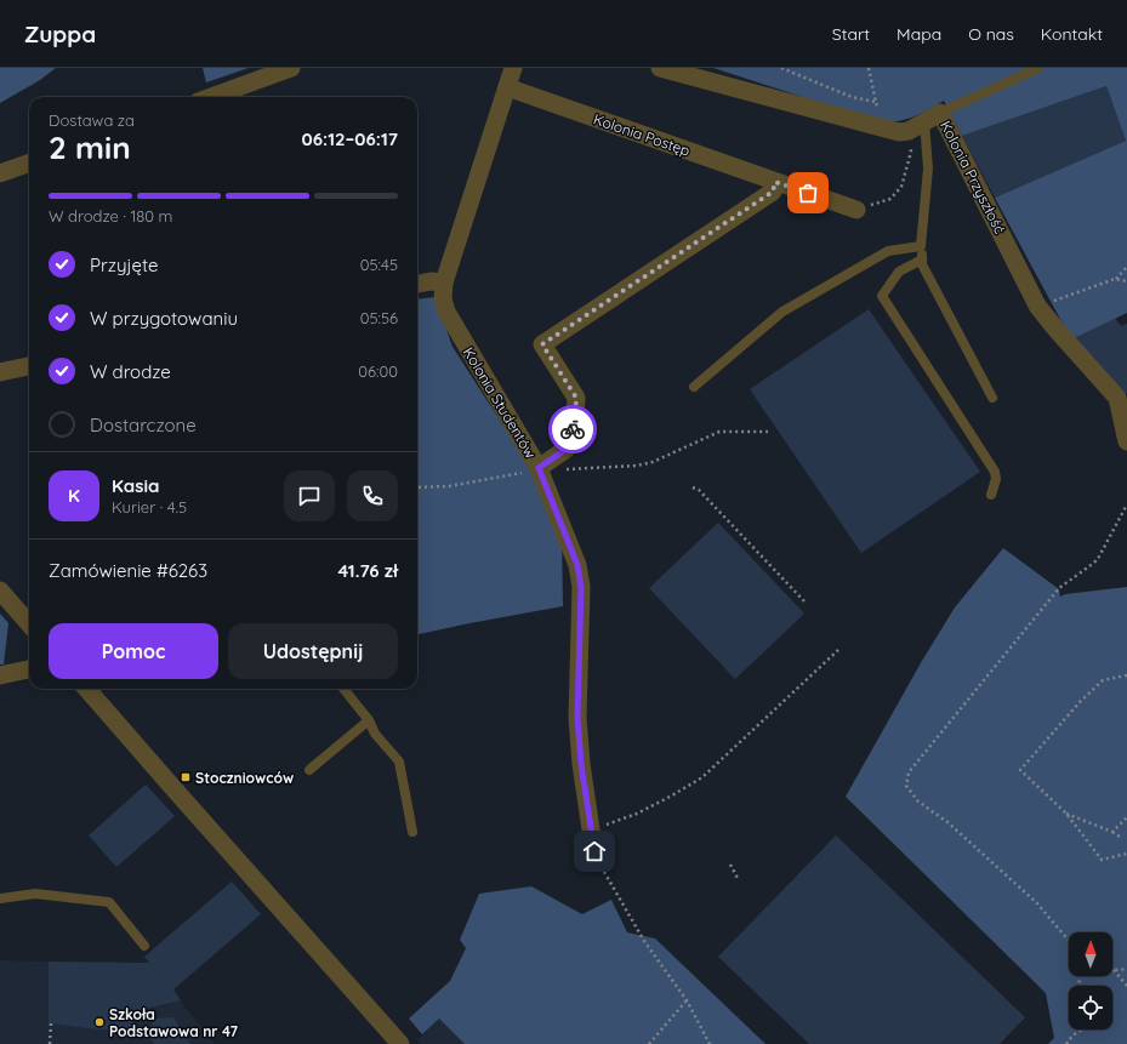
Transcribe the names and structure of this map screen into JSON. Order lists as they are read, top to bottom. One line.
{"streets":{"street":["Kolonia Postęp","Kolonia Przyszłość","Kolonia Studentów"]},"crossings":[["Kolonia Postęp","Kolonia Studentów"]],"places":{"transit":["Stoczniowców"],"other":["Szkoła Podstawowa nr 47"]},"north":"top","page":{"header":"Zuppa","nav":["Start","Mapa","O nas","Kontakt"],"heading":["2 min","Dostawa za","06:12–06:17"],"panel":["Kasia","Kurier · 4.5","Zamówienie #6263","41.76 zł"],"bar":"W drodze · 180 m","list":[["Przyjęte","05:45"],["W przygotowaniu","05:56"],["W drodze","06:00"],"Dostarczone"],"round":"K","buttons":["Pomoc","Udostępnij"]}}
